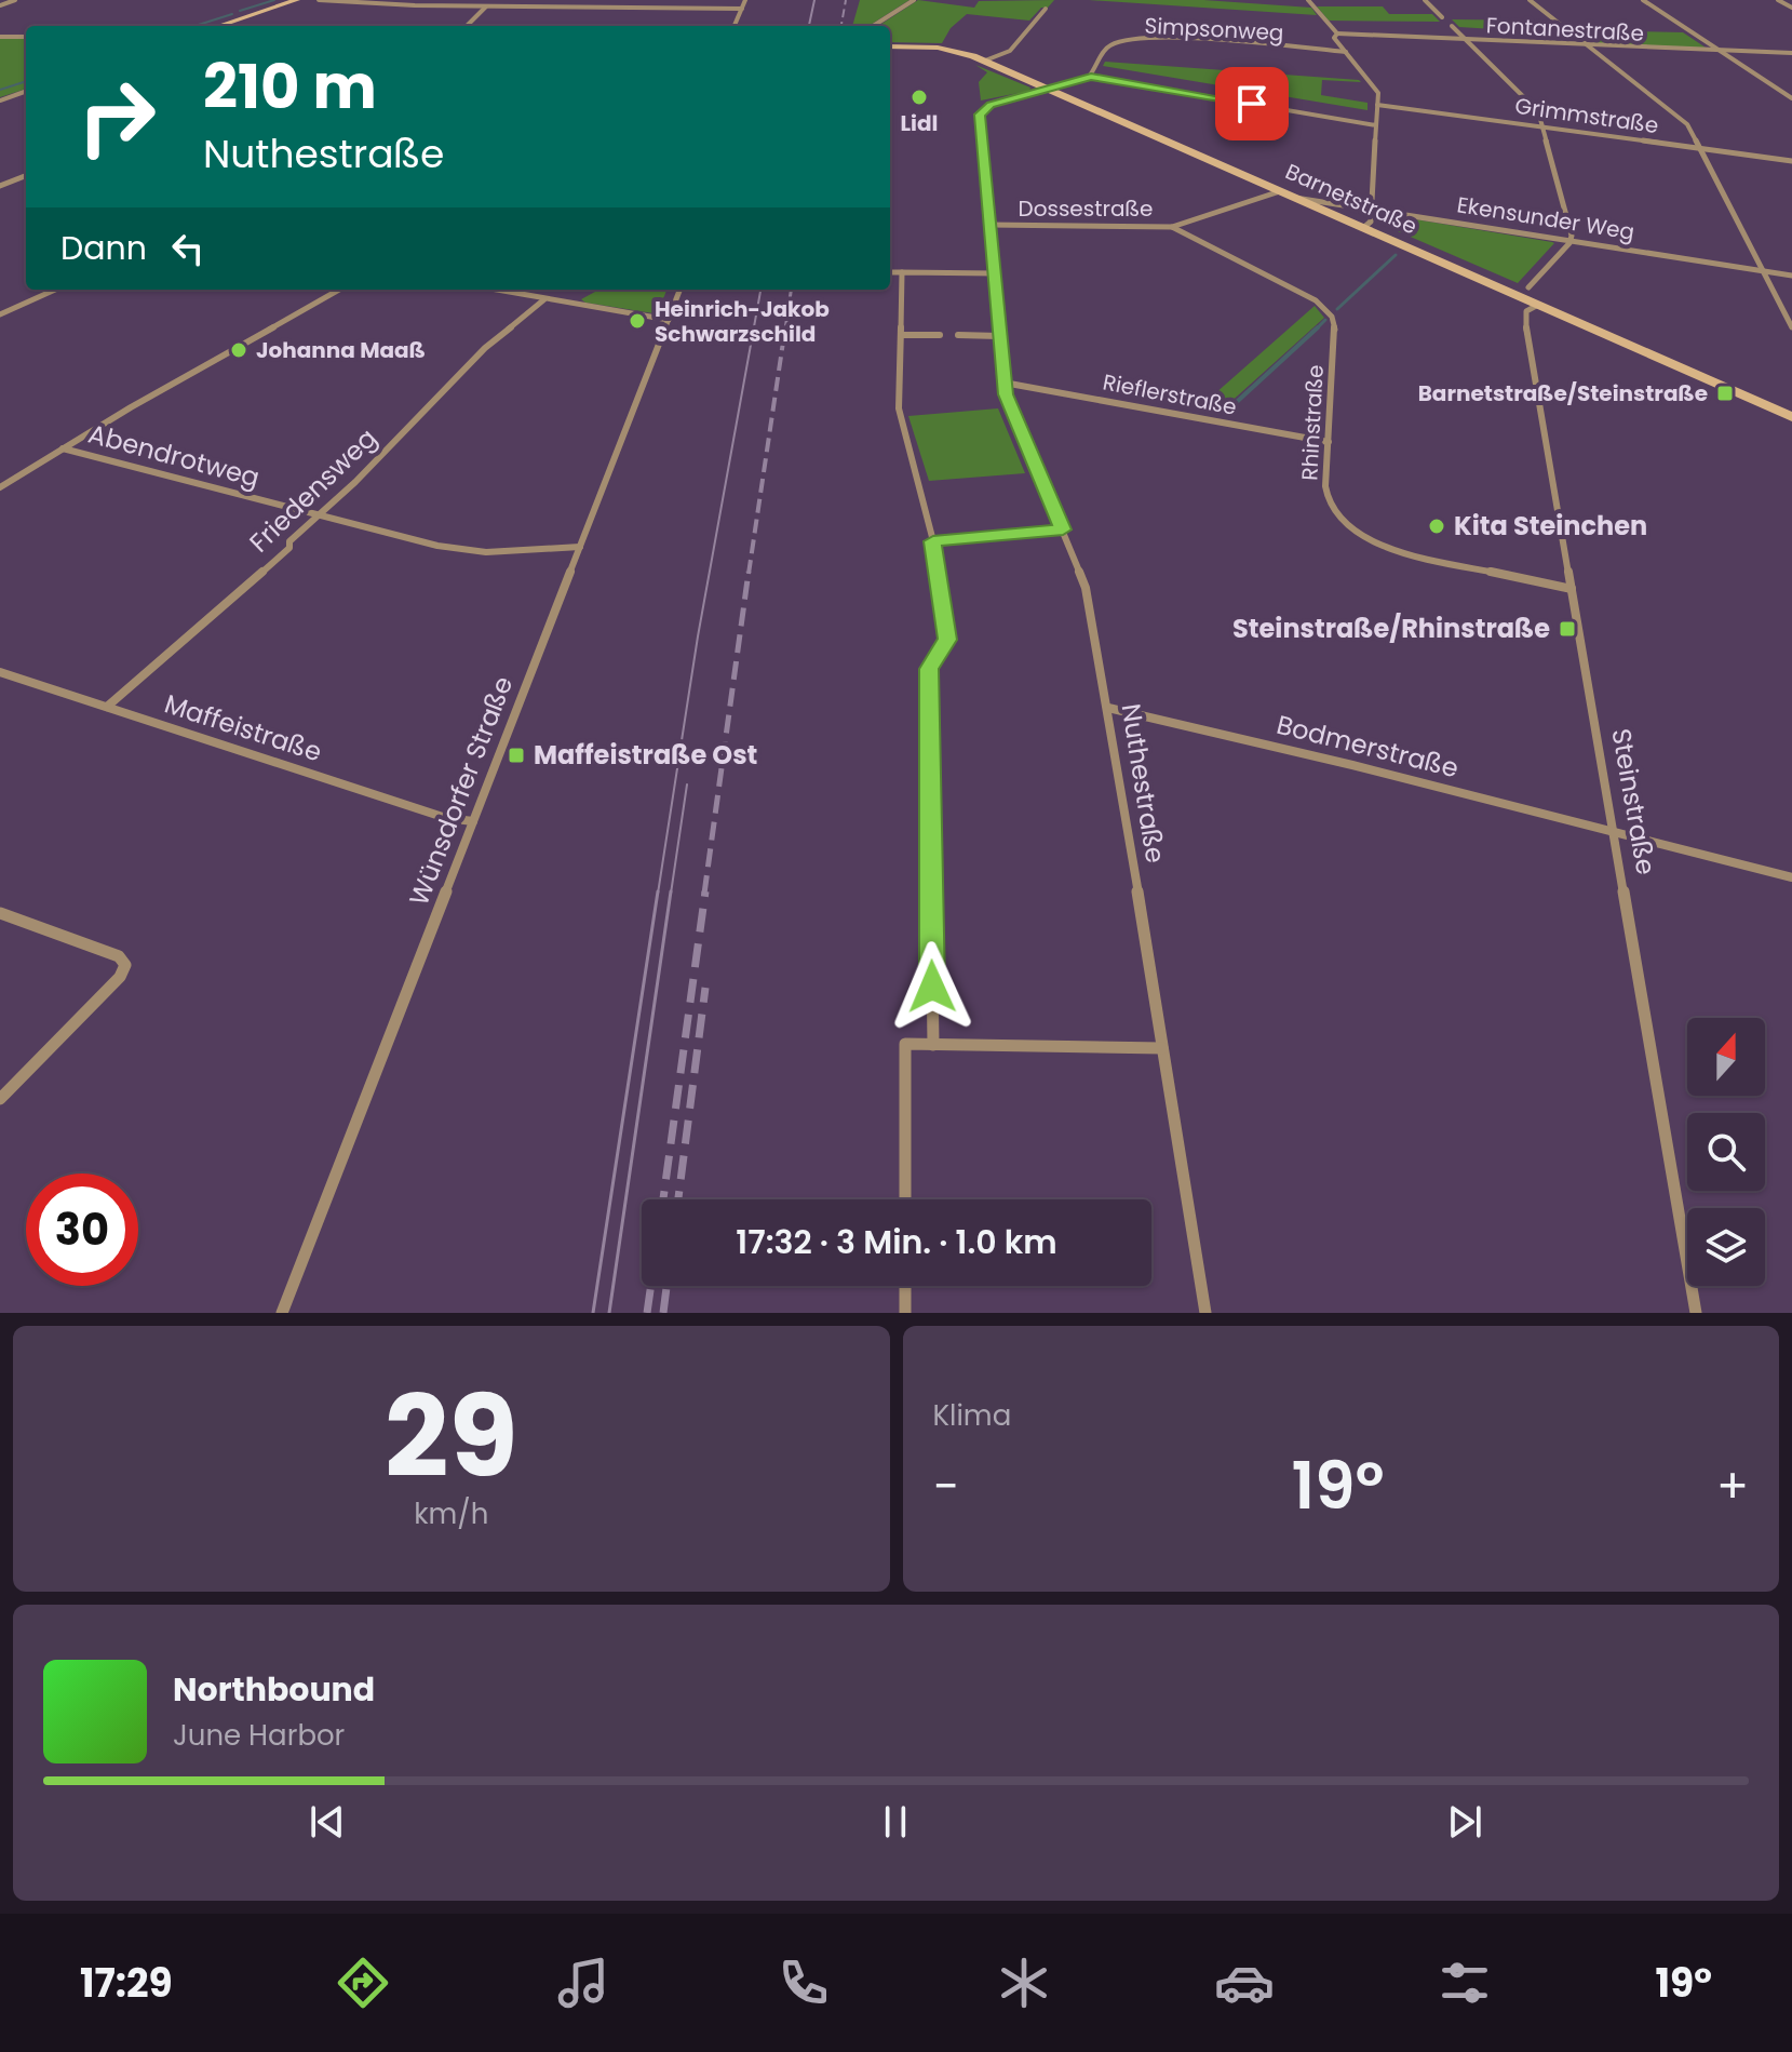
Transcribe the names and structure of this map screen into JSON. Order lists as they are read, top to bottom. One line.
{"streets":{"street":["Simpsonweg","Fontanestraße","Grimmstraße","Barnetstraße","Dossestraße","Ekensunder Weg","Rieflerstraße","Rhinstraße","Abendrotweg","Friedensweg","Maffeistraße","Bodmerstraße","Nuthestraße","Wünsdorfer Straße","Steinstraße"]},"crossings":[["Barnetstraße","Dossestraße"],["Barnetstraße","Ekensunder Weg"],["Barnetstraße","Nuthestraße"],["Barnetstraße","Steinstraße"],["Dossestraße","Rhinstraße"],["Dossestraße","Nuthestraße"],["Rieflerstraße","Rhinstraße"],["Rieflerstraße","Nuthestraße"],["Rhinstraße","Steinstraße"],["Abendrotweg","Friedensweg"],["Abendrotweg","Wünsdorfer Straße"],["Friedensweg","Maffeistraße"],["Maffeistraße","Wünsdorfer Straße"],["Bodmerstraße","Nuthestraße"],["Bodmerstraße","Steinstraße"]],"places":{"other":["Lidl","Heinrich-Jakob Schwarzschild","Johanna Maaß","Kita Steinchen"],"transit":["Barnetstraße/Steinstraße","Steinstraße/Rhinstraße","Maffeistraße Ost"]},"north":"top","page":{"turn":["210 m","Nuthestraße"],"then":"Dann","limit":"30","trip":"17:32 · 3 Min. · 1.0 km","tile":[["29","km/h"],"Klima"],"heat":["−","19°","+"],"song":["Northbound","June Harbor"],"tabs":["17:29","19°"]}}
